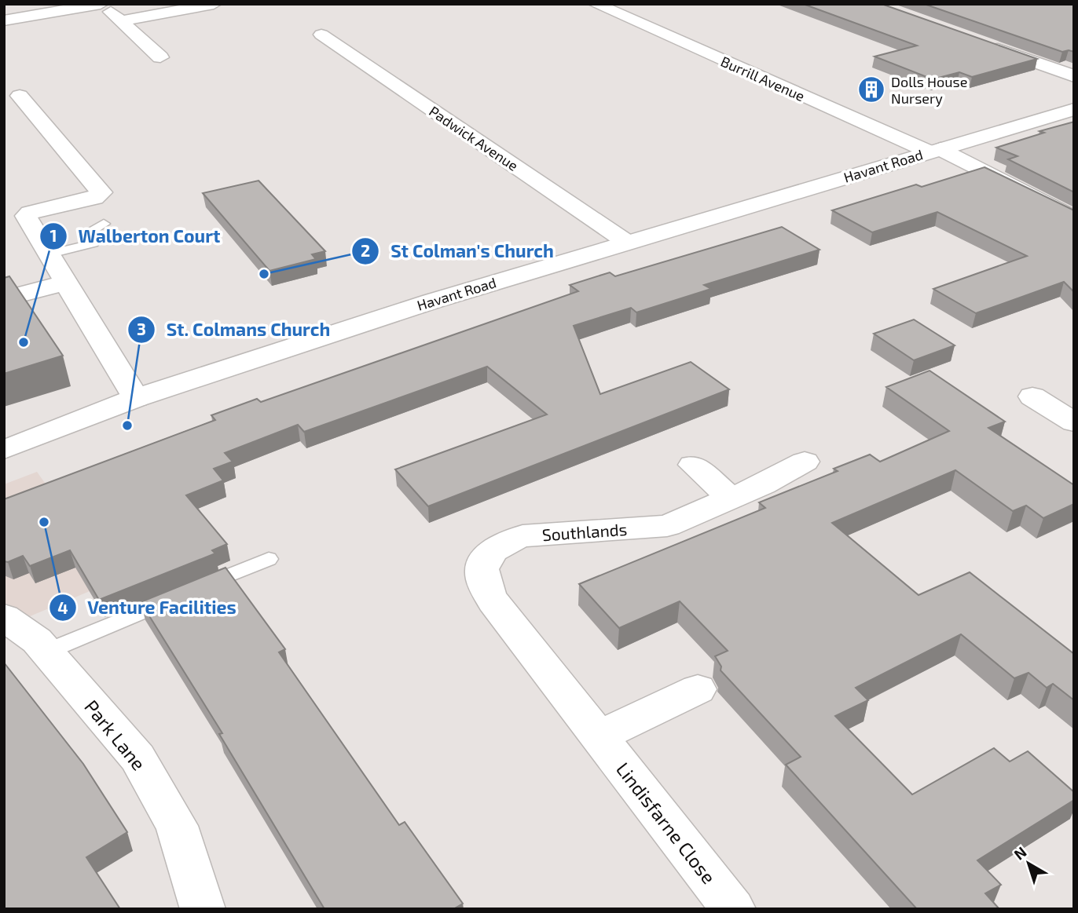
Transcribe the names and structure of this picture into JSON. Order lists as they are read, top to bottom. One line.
{"streets":{"street":["Burrill Avenue","Padwick Avenue","Havant Road","Southlands","Park Lane","Lindisfarne Close"]},"crossings":[["Burrill Avenue","Havant Road"],["Padwick Avenue","Havant Road"],["Southlands","Lindisfarne Close"]],"places":{"building":["Dolls House Nursery"],"other":["St Colman's Church","Walberton Court","St. Colmans Church","Venture Facilities"]},"north":"top left"}
